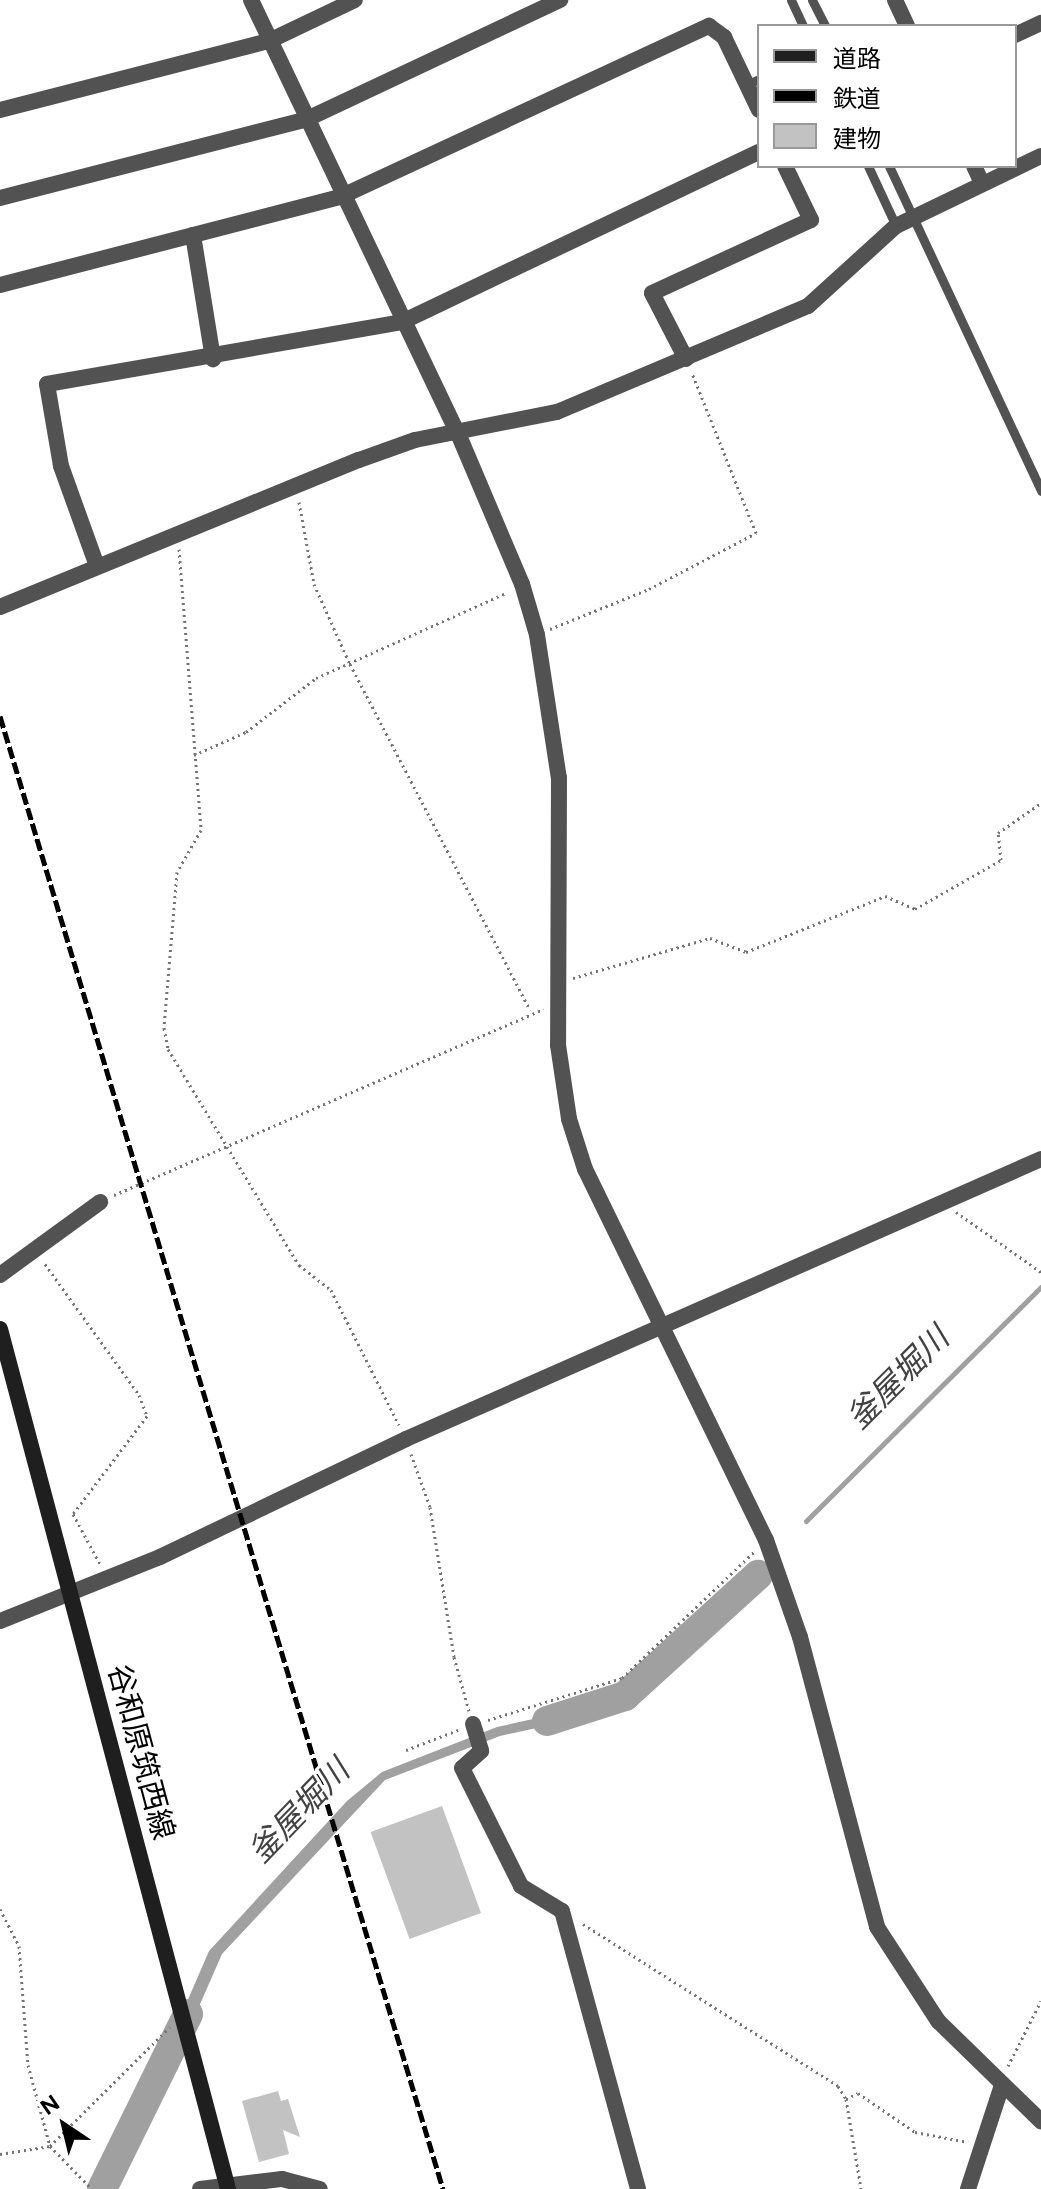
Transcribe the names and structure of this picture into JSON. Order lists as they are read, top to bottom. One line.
{"streets":{"main road":["谷和原筑西線"]},"water":["釜屋堀川"],"legend":["道路","鉄道","建物"],"north":"top left"}
